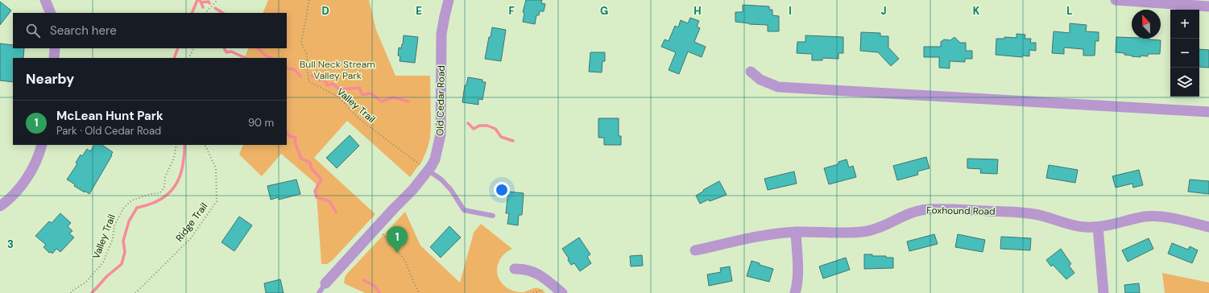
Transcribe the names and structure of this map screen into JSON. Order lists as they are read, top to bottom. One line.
{"streets":{"street":["Old Cedar Road","Foxhound Road"],"path":["Valley Trail","Ridge Trail"]},"crossings":[["Old Cedar Road","Valley Trail"]],"parks":["Bull Neck Stream Valley Park"],"north":"top left","page":{"map_buttons":["+","−"],"search":"Search here","heading":"Nearby","list":[{"mark":"1","name":"McLean Hunt Park","note":"Park · Old Cedar Road","value":"90 m"}],"pins":"1"},"grid":{"columns":["D","E","F","G","H","I","J","K","L"],"rows":["3"]}}
